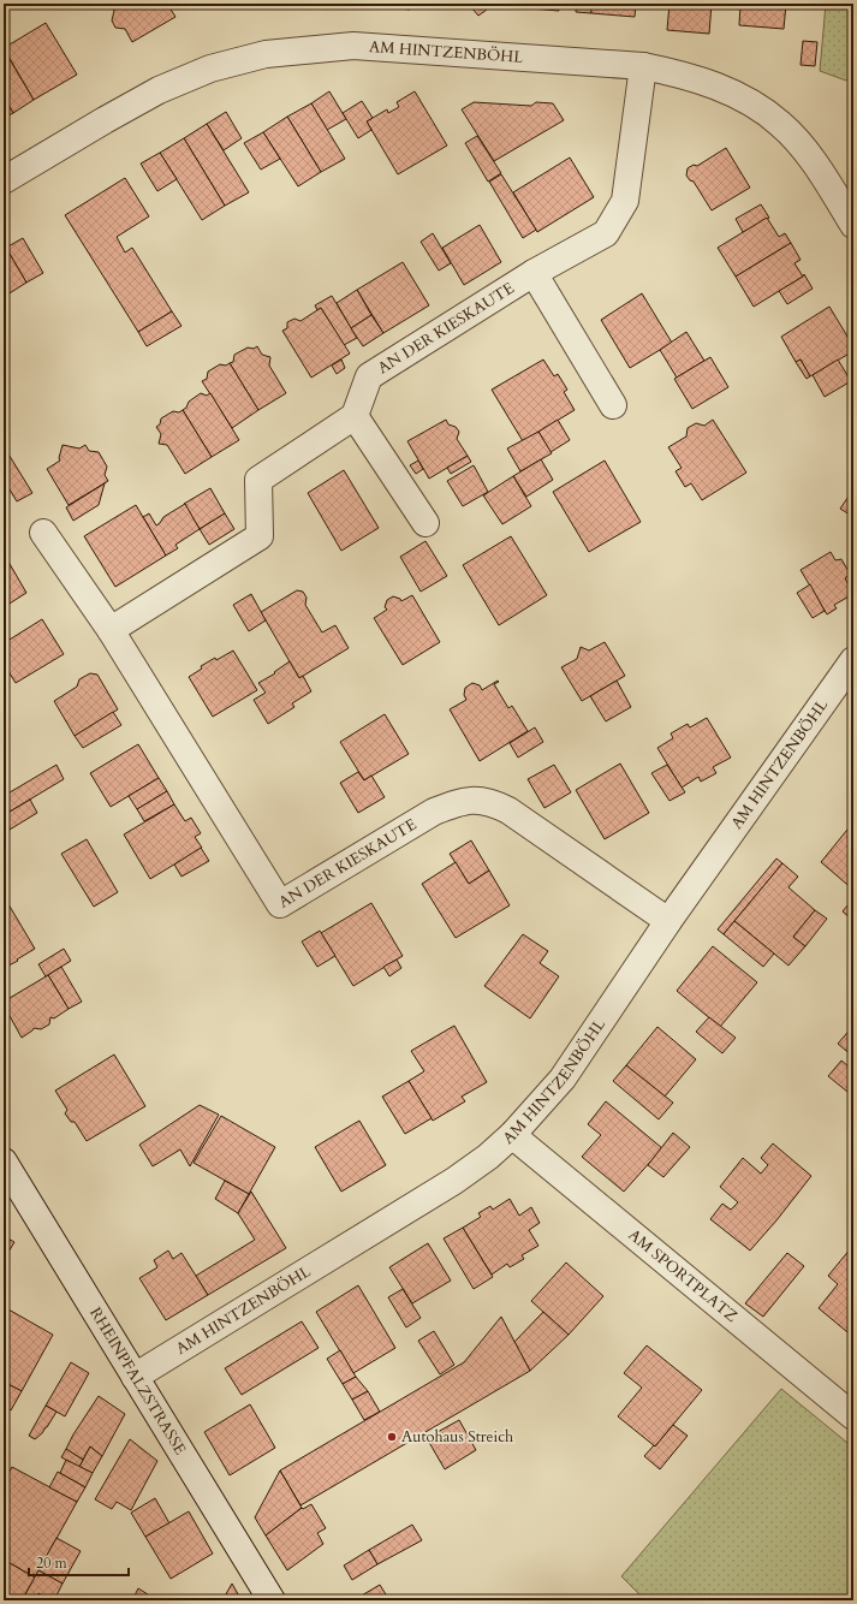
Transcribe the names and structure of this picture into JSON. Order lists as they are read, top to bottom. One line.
{"streets":{"street":["AM HINTZENBÖHL","AN DER KIESKAUTE","AM SPORTPLATZ","RHEINPFALZSTRASSE"]},"crossings":[["AM HINTZENBÖHL","AN DER KIESKAUTE"],["AM HINTZENBÖHL","AM SPORTPLATZ"],["AM HINTZENBÖHL","RHEINPFALZSTRASSE"]],"places":["Autohaus Streich"],"scale_bar":"20 m"}
